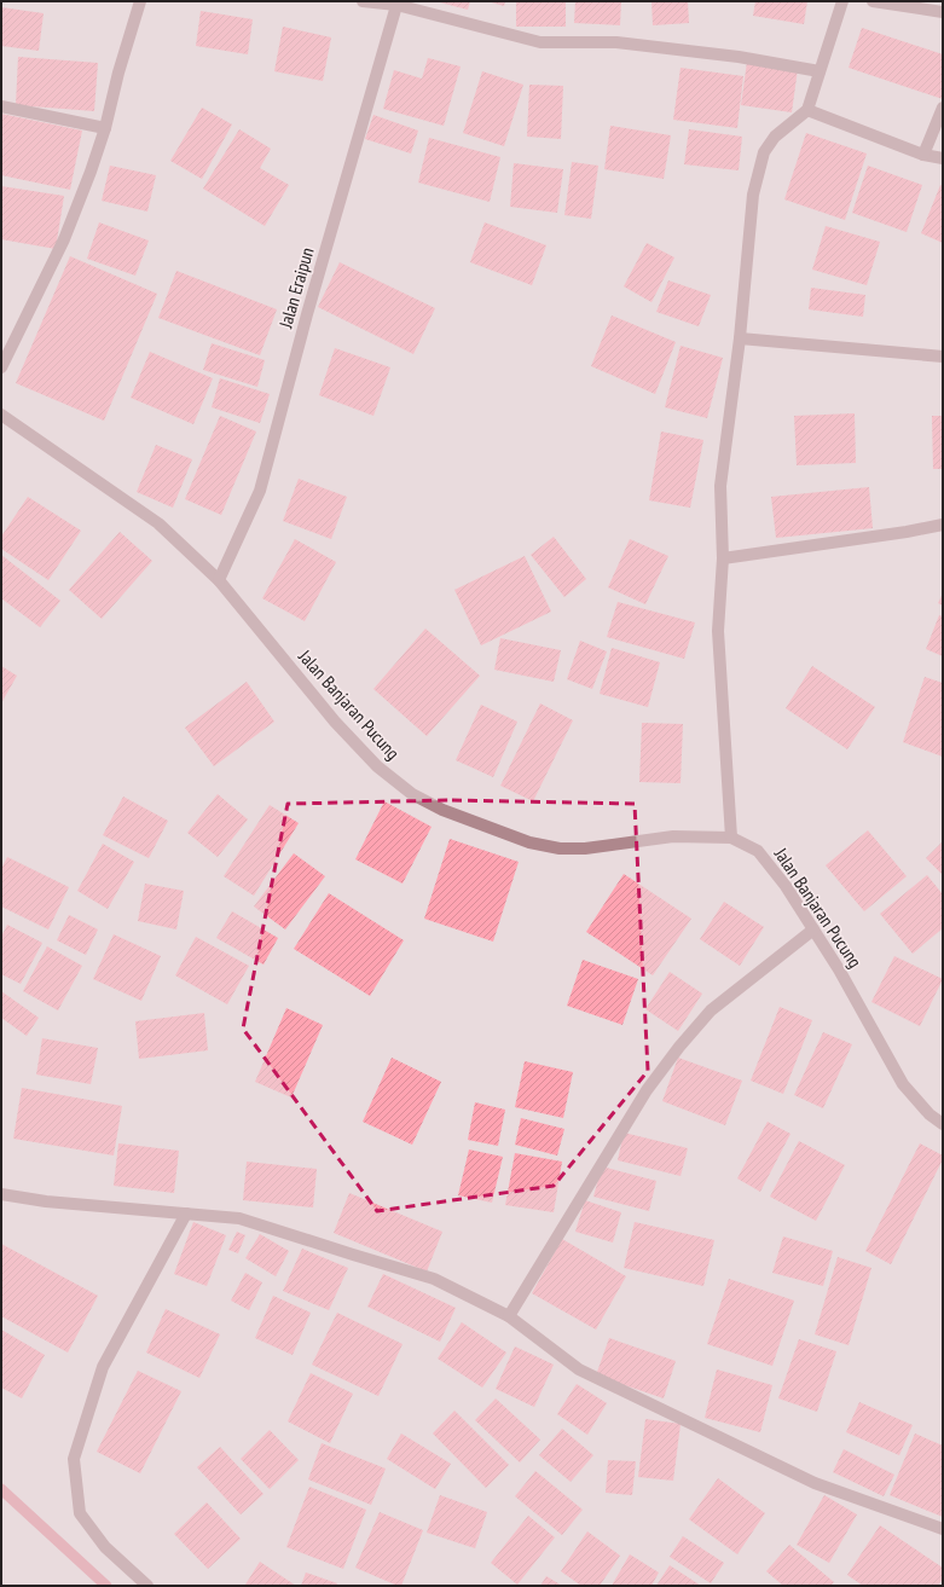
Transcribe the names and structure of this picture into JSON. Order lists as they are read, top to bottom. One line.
{"streets":{"street":["Jalan Eraipun","Jalan Banjaran Pucung"]},"crossings":[["Jalan Eraipun","Jalan Banjaran Pucung"]]}
